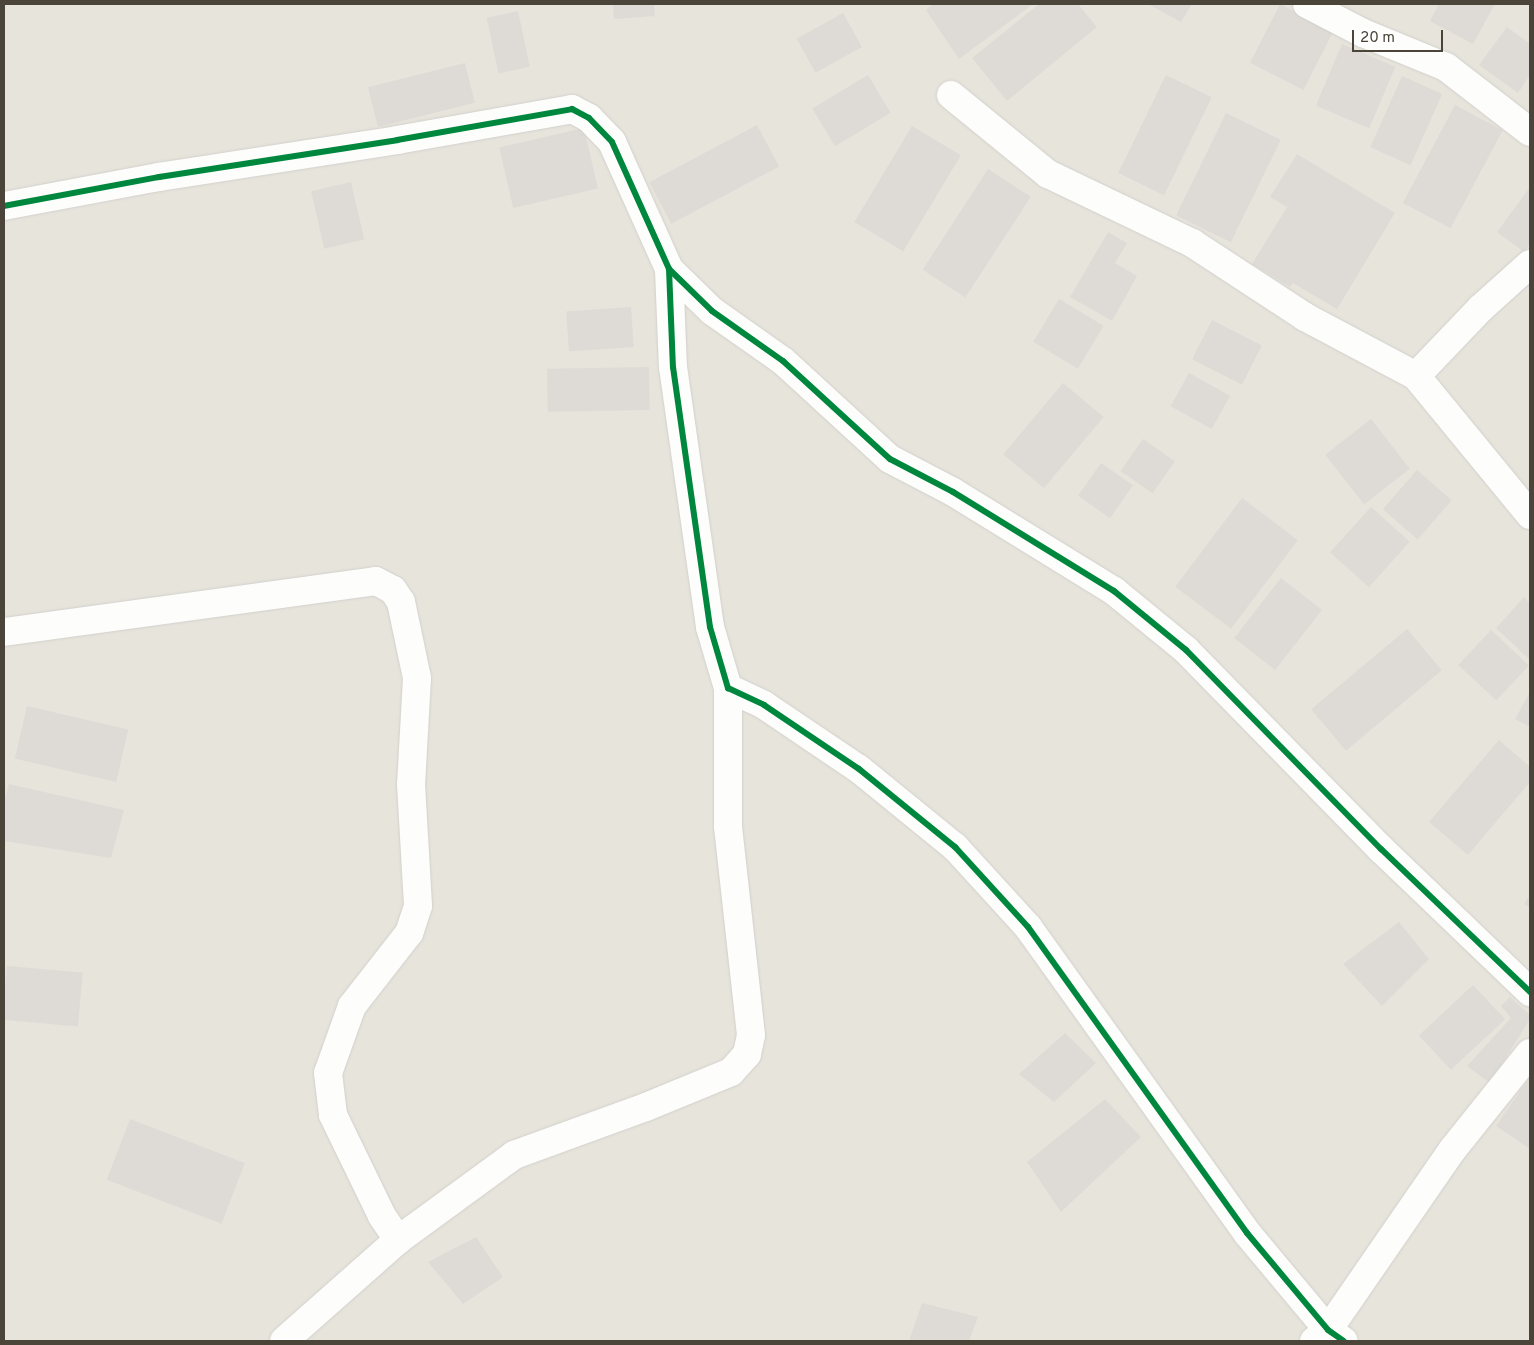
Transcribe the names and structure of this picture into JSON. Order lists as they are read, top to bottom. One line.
{"scale_bar":"20 m"}
